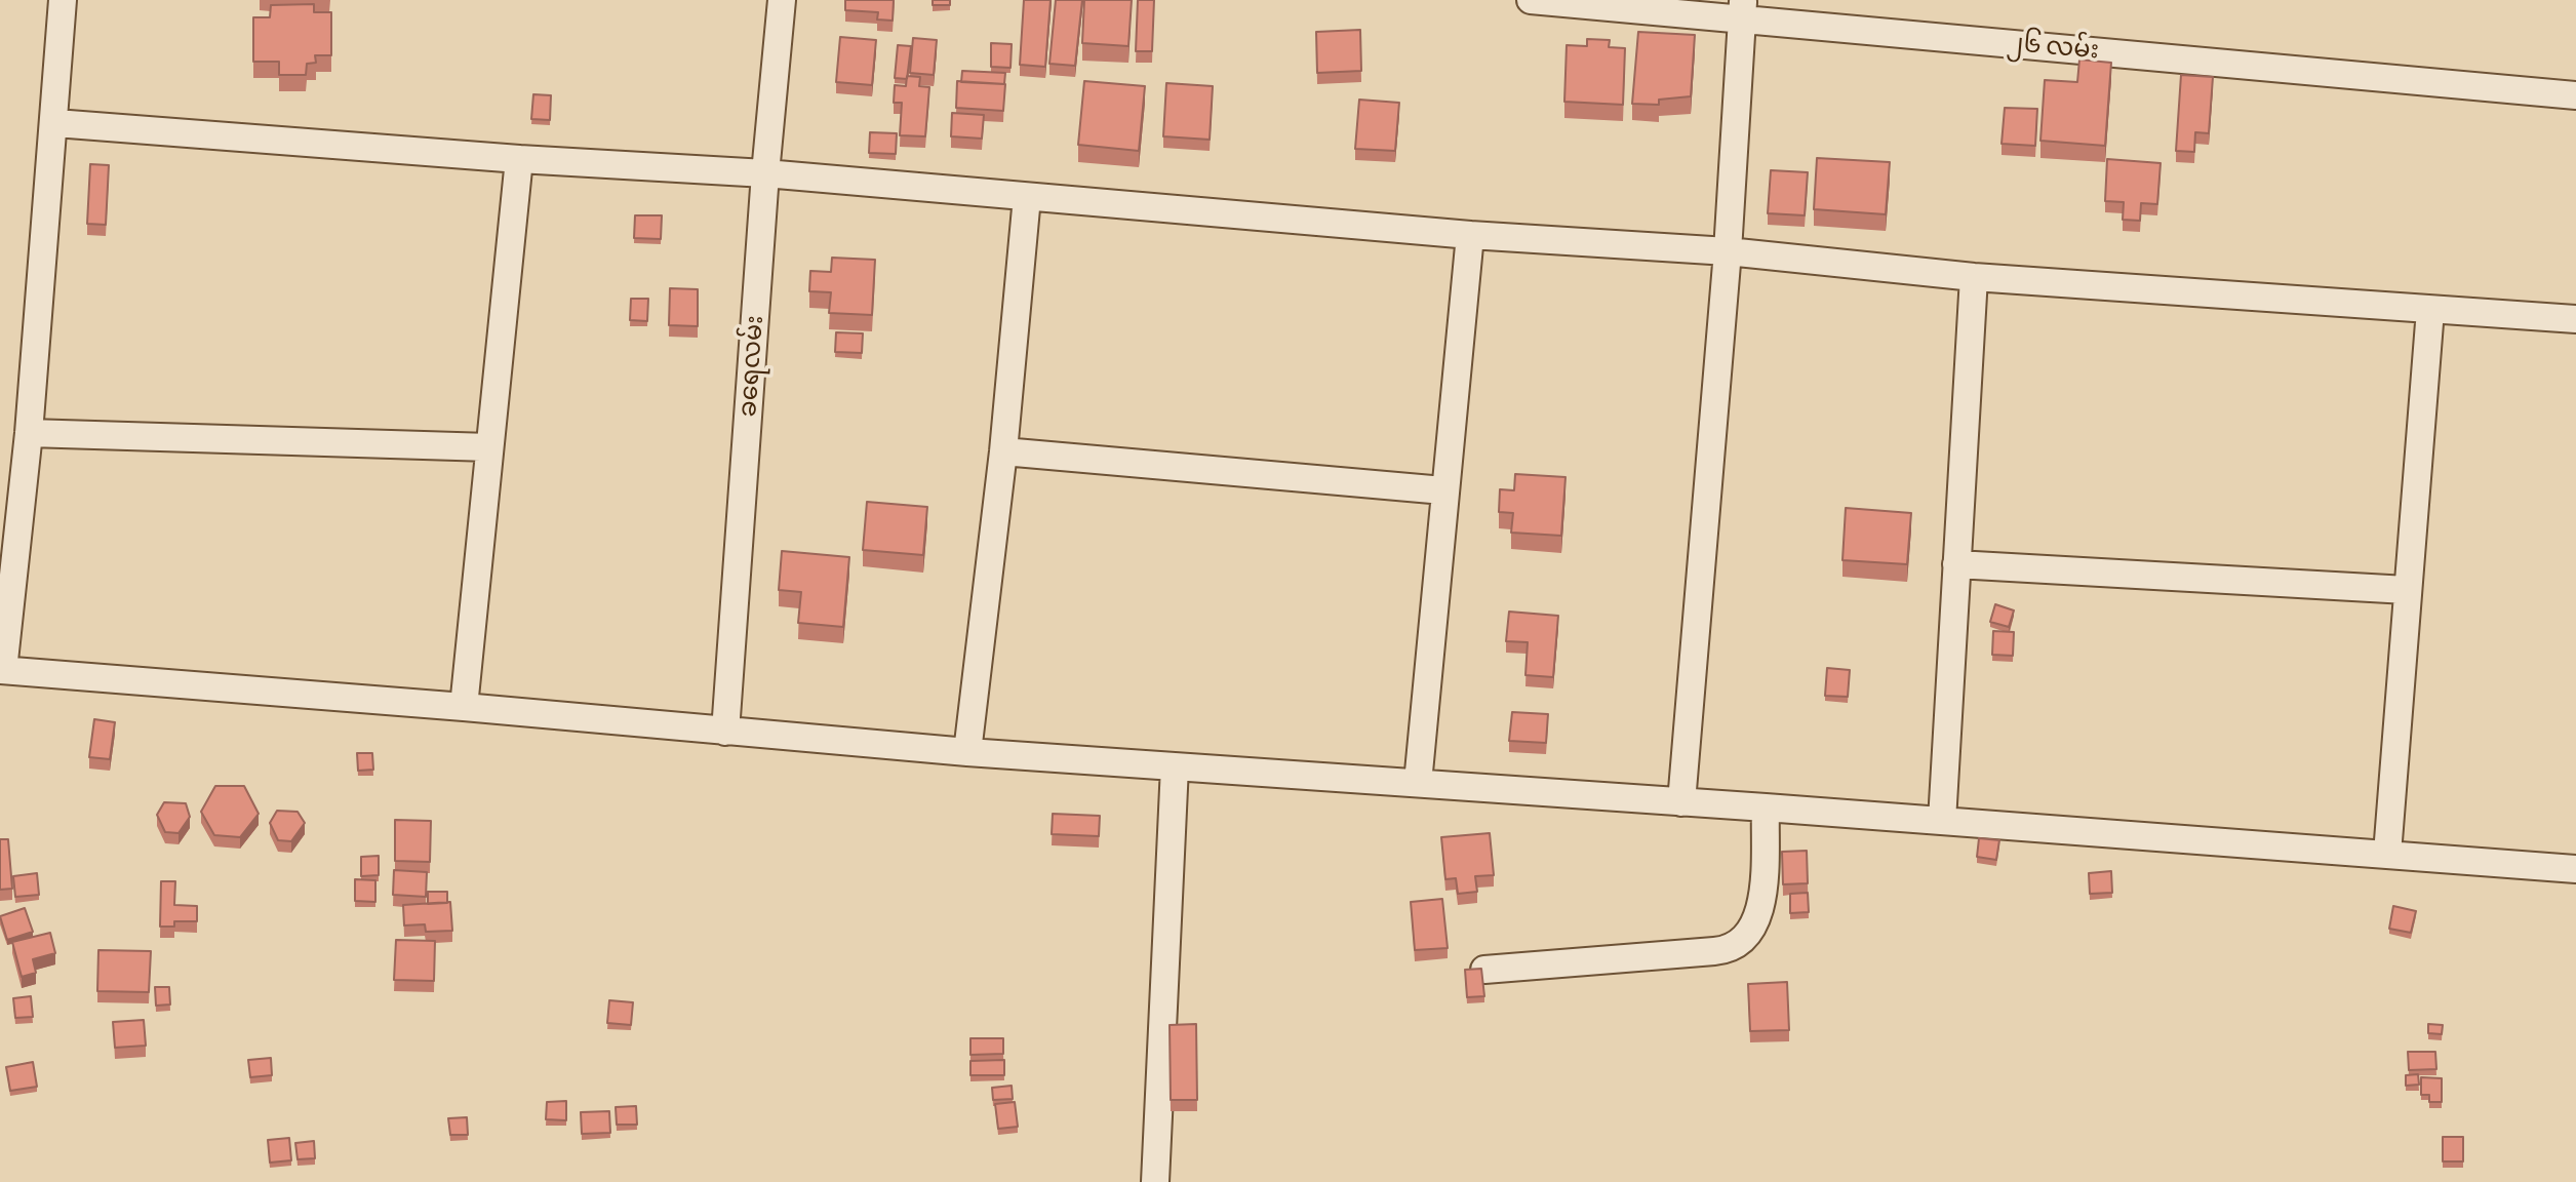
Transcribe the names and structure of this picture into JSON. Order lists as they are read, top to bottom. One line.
{"streets":{"street":["၂၆ လမ်း","ခရေလမ်း"]}}
